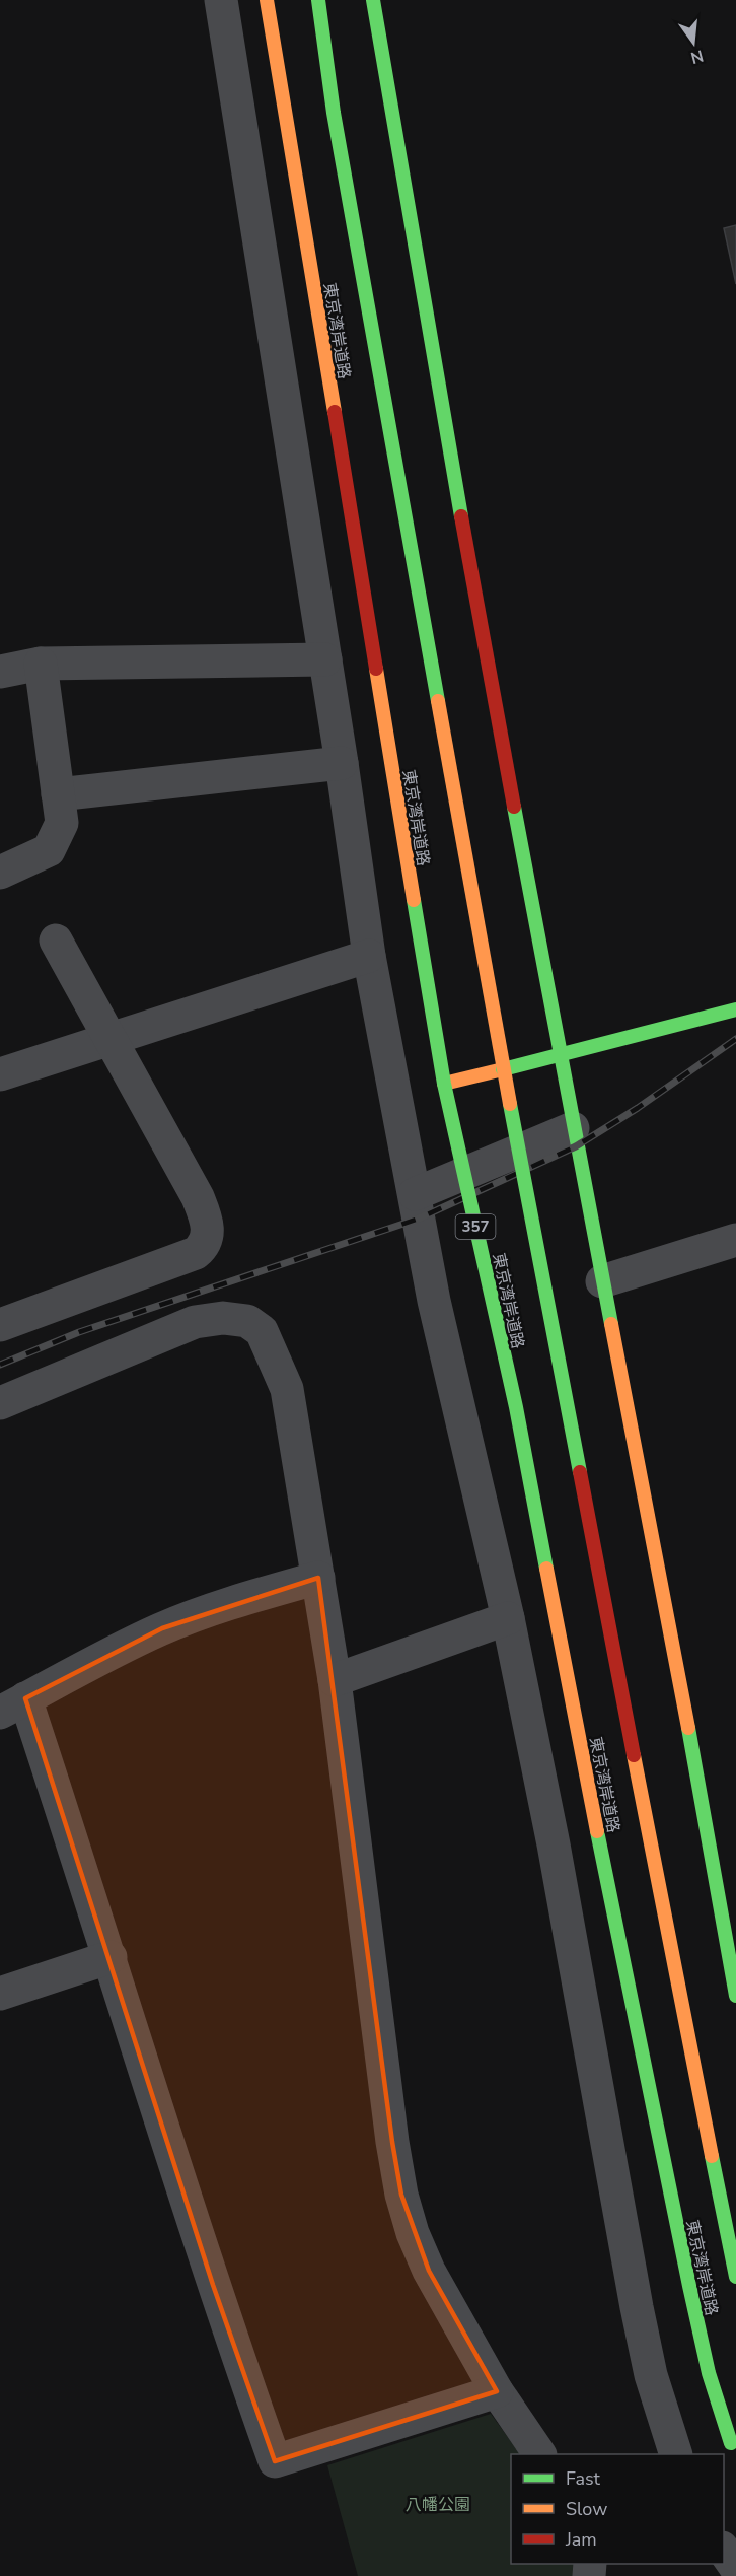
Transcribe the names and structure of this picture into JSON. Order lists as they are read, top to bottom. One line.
{"streets":{"main road":["東京湾岸道路","357"]},"parks":["八幡公園"],"legend":["Fast","Slow","Jam"],"north":"bottom"}
